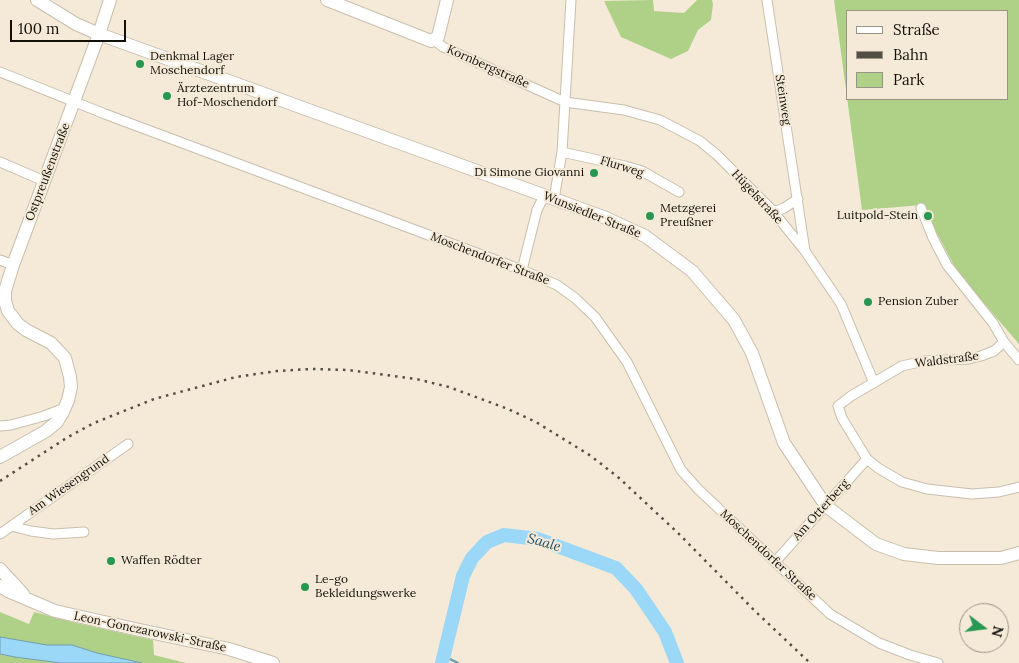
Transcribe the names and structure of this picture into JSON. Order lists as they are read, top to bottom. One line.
{"streets":{"main road":["Kornbergstraße","Ostpreußenstraße","Wunsiedler Straße","Leon-Gonczarowski-Straße"],"street":["Steinweg","Flurweg","Hügelstraße","Moschendorfer Straße","Waldstraße","Am Wiesengrund","Am Otterberg"]},"crossings":[["Kornbergstraße","Hügelstraße"],["Steinweg","Hügelstraße"],["Ostpreußenstraße","Wunsiedler Straße"],["Ostpreußenstraße","Moschendorfer Straße"],["Hügelstraße","Waldstraße"],["Wunsiedler Straße","Am Otterberg"],["Moschendorfer Straße","Am Otterberg"],["Waldstraße","Am Otterberg"]],"water":["Saale"],"places":["Denkmal Lager Moschendorf","Ärztezentrum Hof-Moschendorf","Di Simone Giovanni","Metzgerei Preußner","Luitpold-Stein","Pension Zuber","Waffen Rödter","Le-go Bekleidungswerke"],"legend":["Straße","Bahn","Park"],"scale_bar":"100 m","north":"right"}
